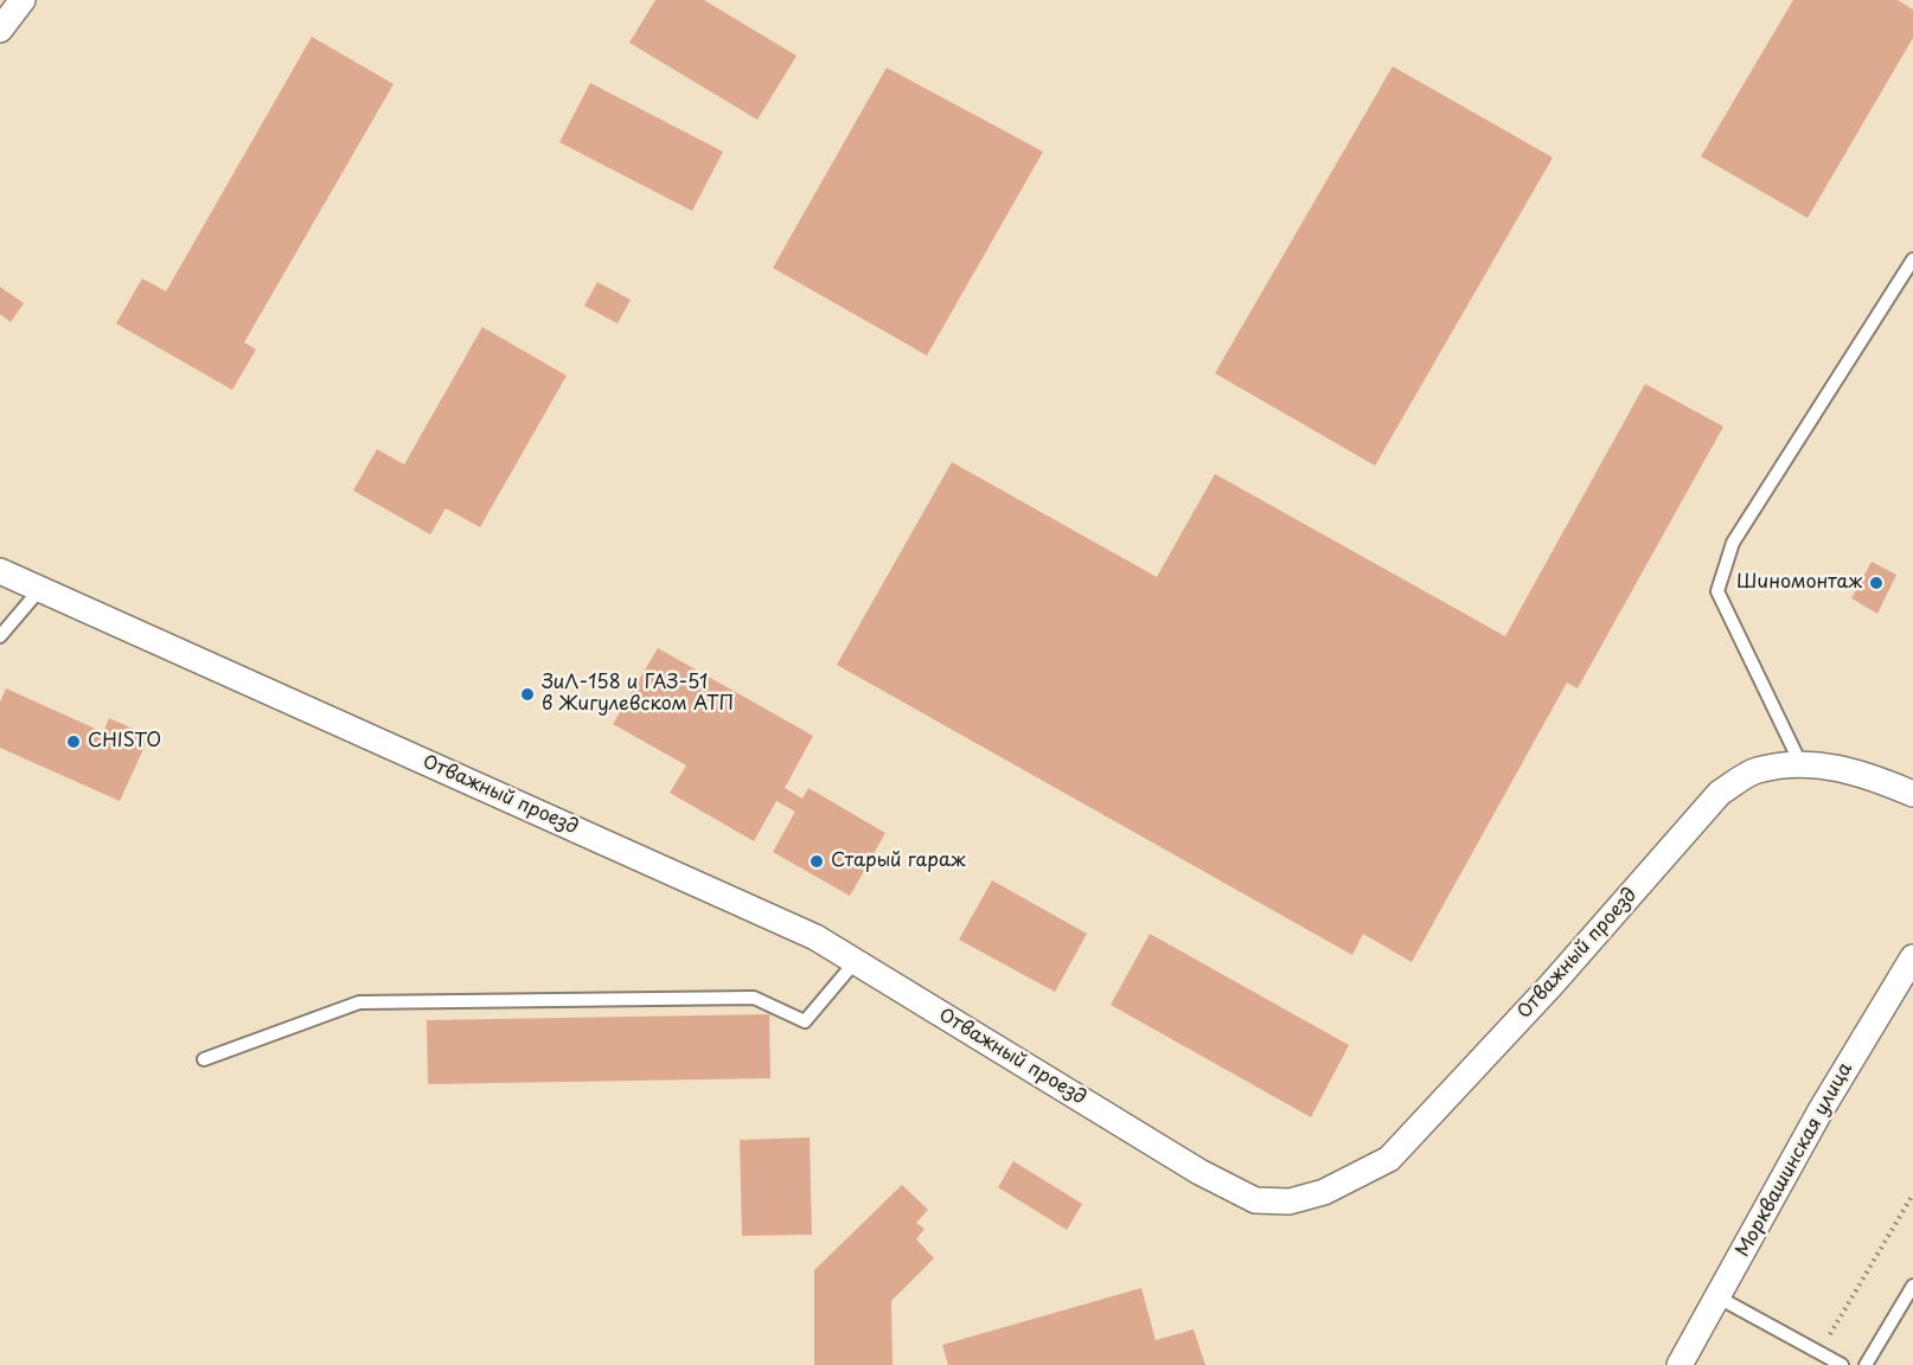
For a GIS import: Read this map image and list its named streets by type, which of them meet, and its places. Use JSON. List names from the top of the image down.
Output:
{
  "streets": {
    "street": ["Отважный проезд", "Морквашинская улица"]
  },
  "places": [
    "Шиномонтаж",
    "ЗиЛ-158 и ГАЗ-51 в Жигулевском АТП",
    "CHISTO",
    "Старый гараж"
  ]
}
